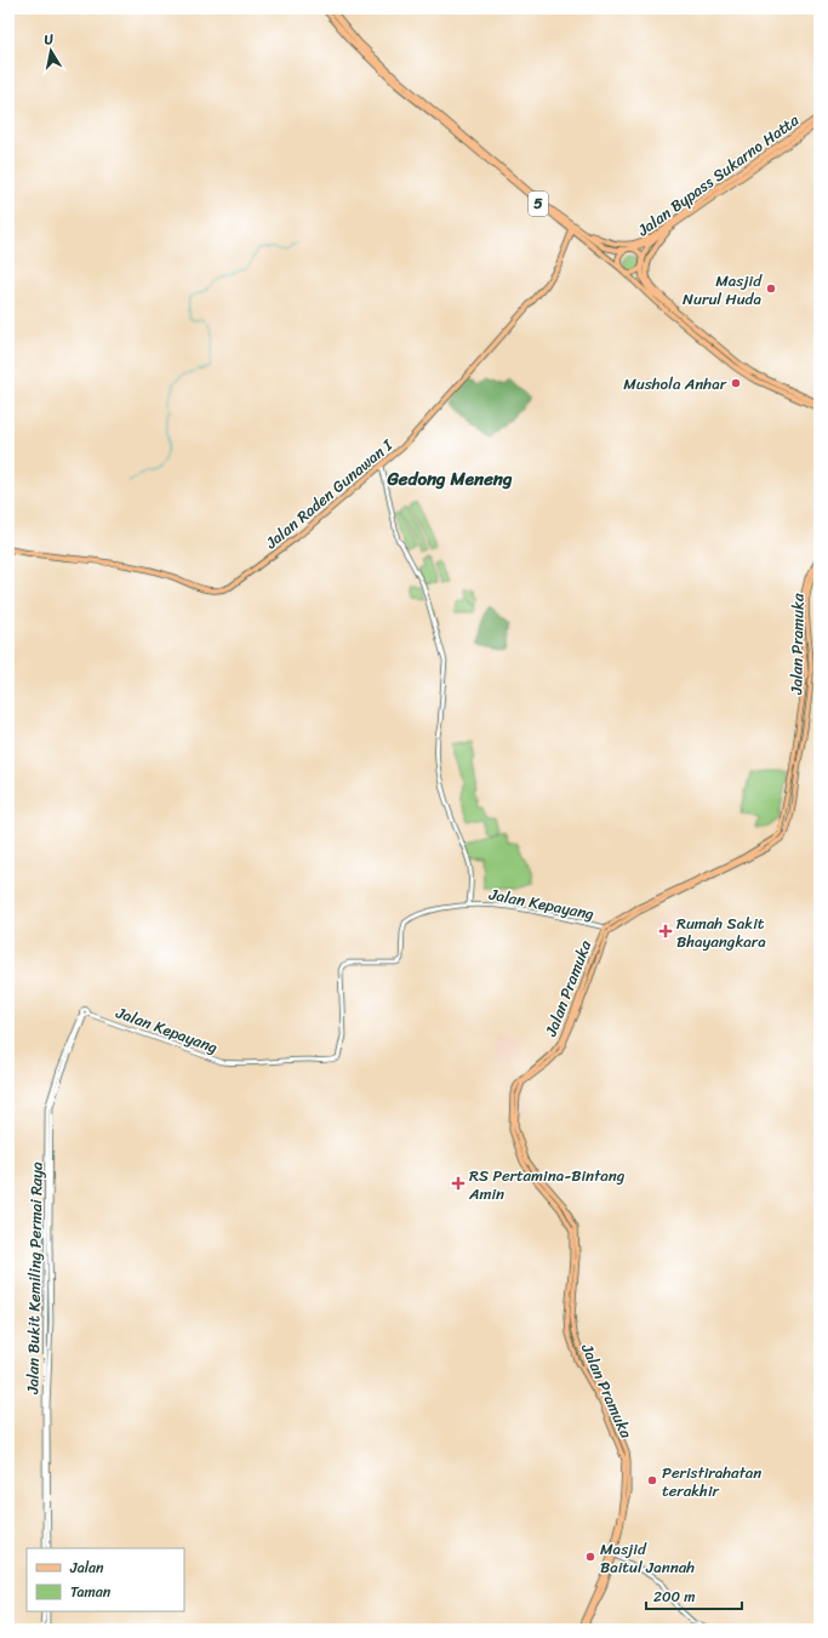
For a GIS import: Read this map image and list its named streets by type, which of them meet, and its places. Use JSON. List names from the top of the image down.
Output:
{
  "streets": {
    "highway": ["Jalan Bypass Sukarno Hatta", "5", "Jalan Raden Gunawan I"],
    "main road": ["Jalan Pramuka"],
    "street": ["Jalan Kepayang", "Jalan Bukit Kemiling Permai Raya"]
  },
  "crossings": [
    ["Jalan Bypass Sukarno Hatta", "5"],
    ["5", "Jalan Raden Gunawan I"],
    ["Jalan Pramuka", "Jalan Kepayang"],
    ["Jalan Kepayang", "Jalan Bukit Kemiling Permai Raya"]
  ],
  "districts": ["Gedong Meneng"],
  "places": {
    "other": [
      "Masjid Nurul Huda",
      "Mushola Anhar",
      "Peristirahatan terakhir",
      "Masjid Baitul Jannah"
    ],
    "health": ["Rumah Sakit Bhayangkara", "RS Pertamina-Bintang Amin"]
  },
  "legend": ["Jalan", "Taman"],
  "scale_bar": "200 m",
  "north": "top"
}
